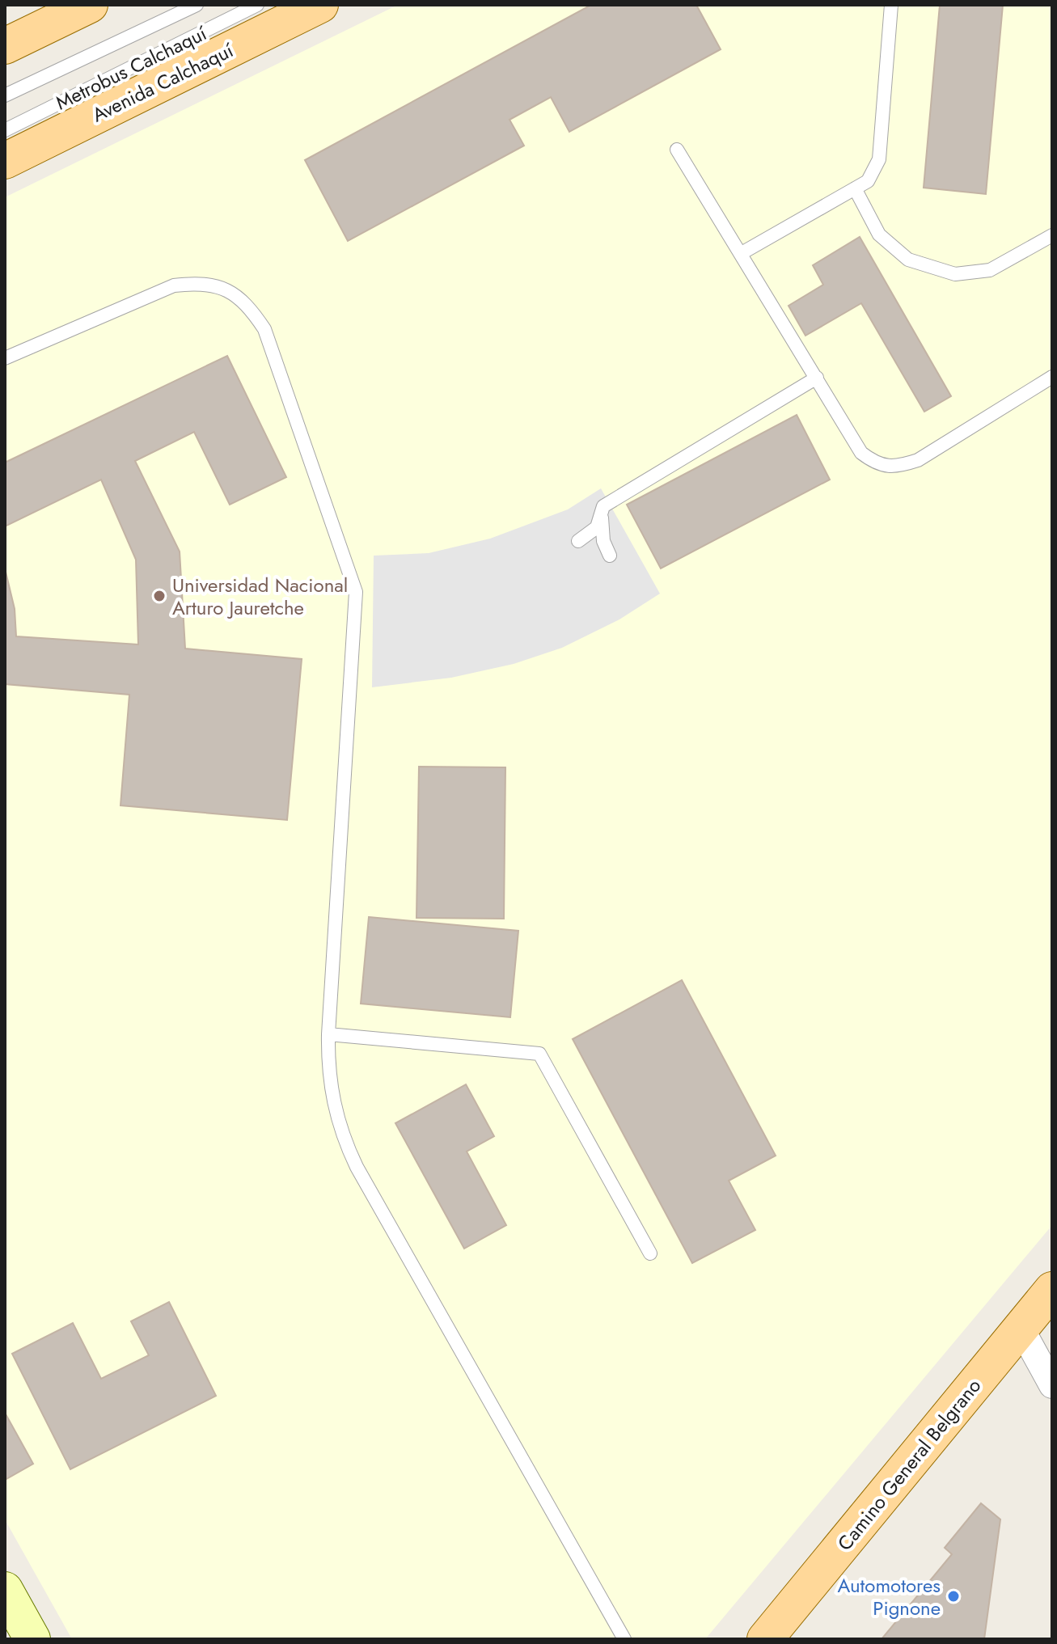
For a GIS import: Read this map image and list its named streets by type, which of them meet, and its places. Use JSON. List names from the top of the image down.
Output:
{
  "streets": {
    "main road": ["Avenida Calchaquí", "Camino General Belgrano"],
    "lane": ["Metrobus Calchaquí"]
  },
  "places": ["Universidad Nacional Arturo Jauretche", "Automotores Pignone"]
}
